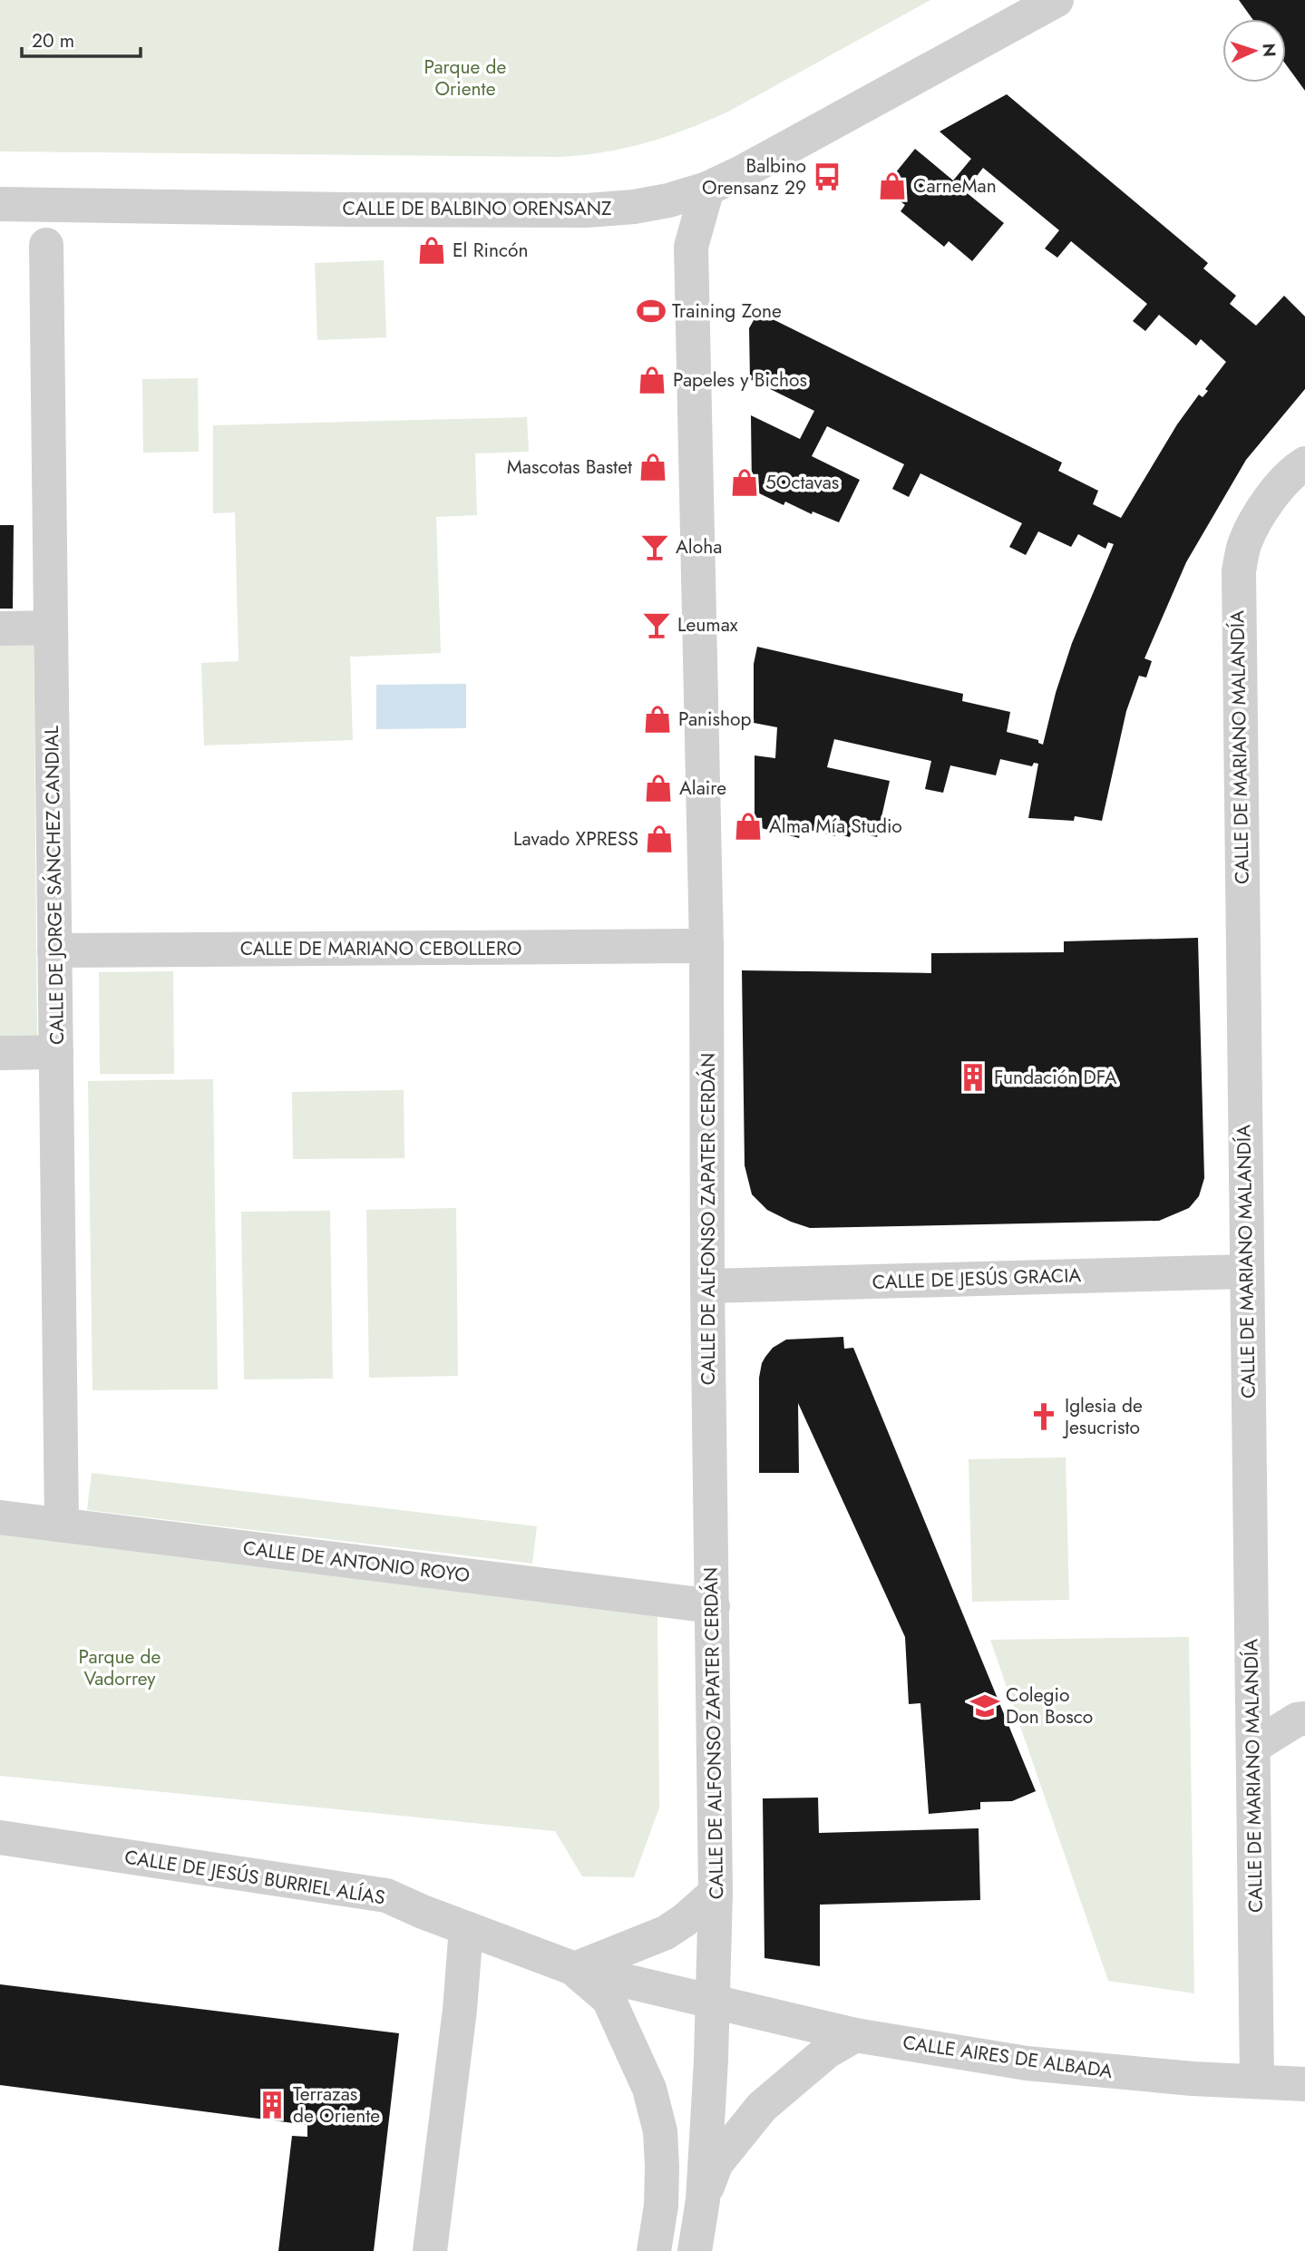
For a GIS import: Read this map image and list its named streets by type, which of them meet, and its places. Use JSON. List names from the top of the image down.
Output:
{
  "streets": {
    "street": [
      "CALLE DE BALBINO ORENSANZ",
      "CALLE DE MARIANO MALANDÍA",
      "CALLE DE JORGE SÁNCHEZ CANDIAL",
      "CALLE DE MARIANO CEBOLLERO",
      "CALLE DE ALFONSO ZAPATER CERDÁN",
      "CALLE DE JESÚS GRACIA",
      "CALLE DE ANTONIO ROYO",
      "CALLE DE JESÚS BURRIEL ALÍAS",
      "CALLE AIRES DE ALBADA"
    ]
  },
  "crossings": [
    ["CALLE DE BALBINO ORENSANZ", "CALLE DE ALFONSO ZAPATER CERDÁN"],
    ["CALLE DE MARIANO MALANDÍA", "CALLE DE JESÚS GRACIA"],
    ["CALLE DE MARIANO MALANDÍA", "CALLE AIRES DE ALBADA"],
    ["CALLE DE JORGE SÁNCHEZ CANDIAL", "CALLE DE MARIANO CEBOLLERO"],
    ["CALLE DE JORGE SÁNCHEZ CANDIAL", "CALLE DE ANTONIO ROYO"],
    ["CALLE DE MARIANO CEBOLLERO", "CALLE DE ALFONSO ZAPATER CERDÁN"],
    ["CALLE DE ALFONSO ZAPATER CERDÁN", "CALLE DE JESÚS GRACIA"],
    ["CALLE DE ALFONSO ZAPATER CERDÁN", "CALLE DE ANTONIO ROYO"],
    ["CALLE DE ALFONSO ZAPATER CERDÁN", "CALLE AIRES DE ALBADA"],
    ["CALLE DE JESÚS BURRIEL ALÍAS", "CALLE AIRES DE ALBADA"]
  ],
  "parks": ["Parque de Oriente", "Parque de Vadorrey"],
  "places": {
    "bus stop": ["Balbino Orensanz 29"],
    "shop": [
      "CarneMan",
      "El Rincón",
      "Papeles y Bichos",
      "Mascotas Bastet",
      "5Octavas",
      "Panishop",
      "Alaire",
      "Alma Mía Studio",
      "Lavado XPRESS"
    ],
    "sports": ["Training Zone"],
    "bar": ["Aloha", "Leumax"],
    "building": ["Fundación DFA", "Terrazas de Oriente"],
    "church": ["Iglesia de Jesucristo"],
    "school or university": ["Colegio Don Bosco"]
  },
  "scale_bar": "20 m",
  "north": "right"
}
